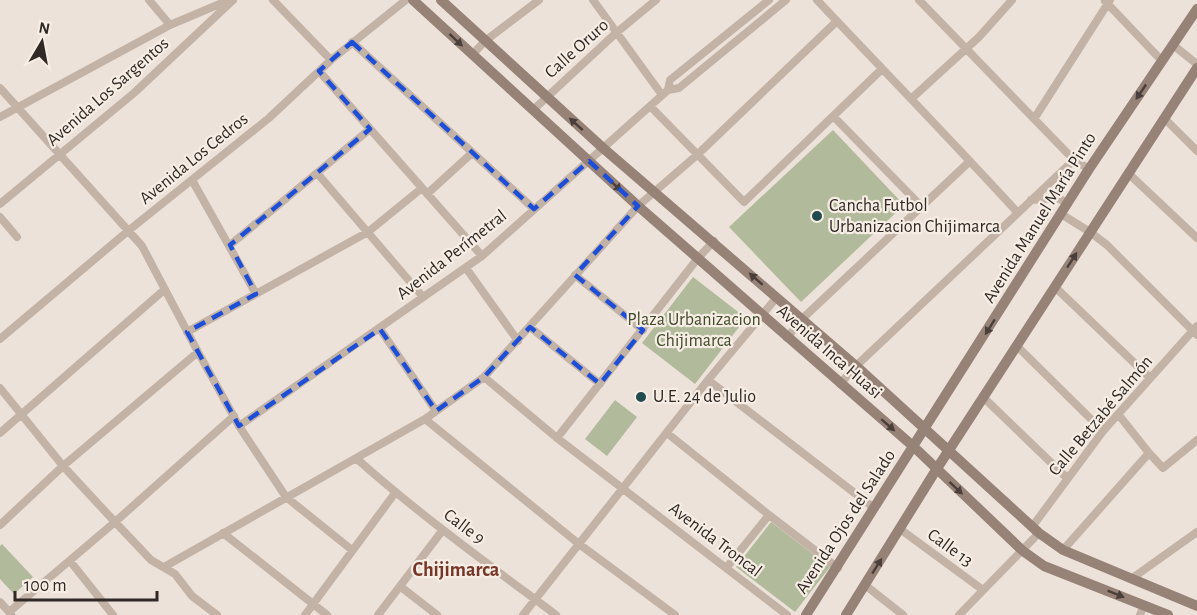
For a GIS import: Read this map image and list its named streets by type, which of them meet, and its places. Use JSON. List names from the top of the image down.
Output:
{
  "streets": {
    "street": [
      "Calle Oruro",
      "Avenida Los Sargentos",
      "Avenida Los Cedros",
      "Avenida Manuel María Pinto",
      "Avenida Perímetral",
      "Avenida Inca Huasi",
      "Calle Betzabé Salmón",
      "Avenida Ojos del Salado",
      "Calle 9",
      "Avenida Troncal",
      "Calle 13"
    ]
  },
  "crossings": [
    ["Calle Oruro", "Avenida Inca Huasi"],
    ["Avenida Manuel María Pinto", "Avenida Inca Huasi"],
    ["Avenida Manuel María Pinto", "Avenida Ojos del Salado"],
    ["Avenida Perímetral", "Avenida Inca Huasi"],
    ["Avenida Inca Huasi", "Calle Betzabé Salmón"],
    ["Avenida Inca Huasi", "Avenida Ojos del Salado"],
    ["Calle Betzabé Salmón", "Calle 13"]
  ],
  "districts": ["Chijimarca"],
  "parks": ["Plaza Urbanizacion Chijimarca"],
  "places": ["Cancha Futbol Urbanizacion Chijimarca", "U.E. 24 de Julio"],
  "scale_bar": "100 m",
  "north": "top"
}
